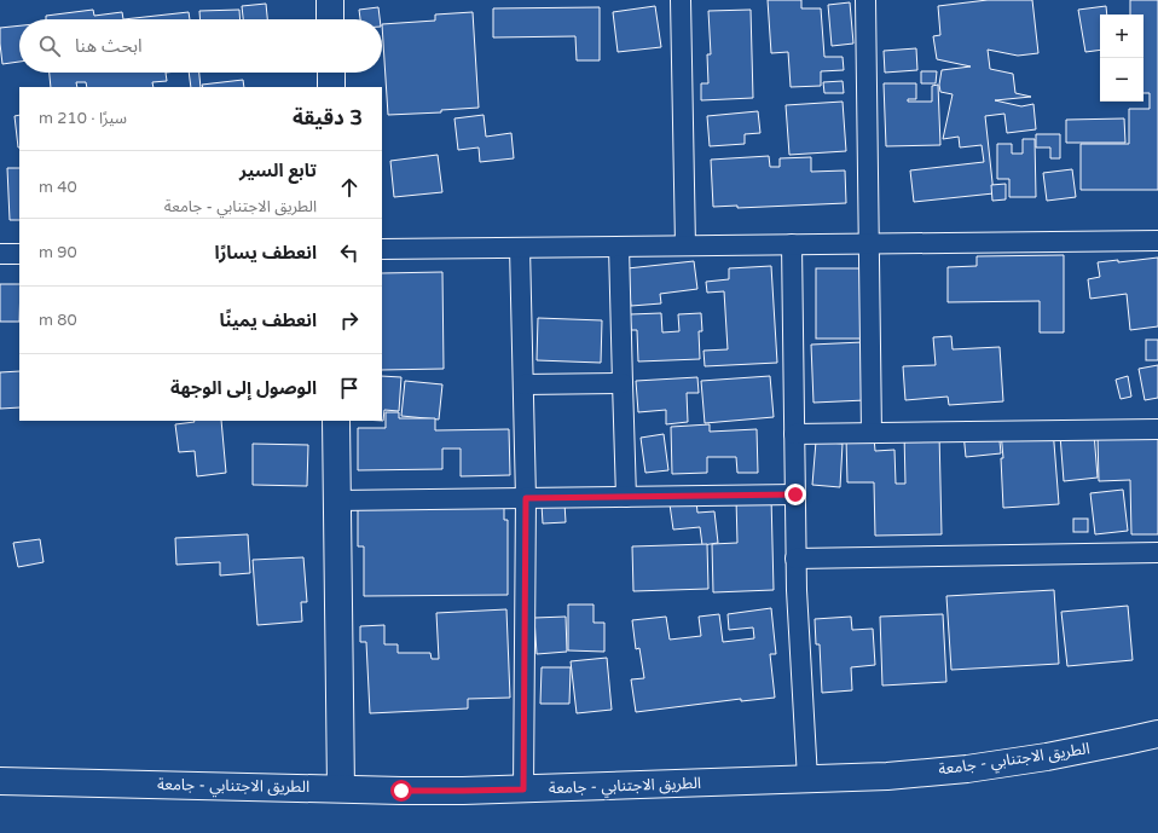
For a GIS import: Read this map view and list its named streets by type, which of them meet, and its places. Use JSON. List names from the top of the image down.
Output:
{
  "streets": {
    "main road": ["الطريق الاجتنابي - جامعة"]
  },
  "page": {
    "map_buttons": ["+", "−"],
    "search": "ابحث هنا",
    "heading": ["3 دقيقة", "سيرًا · 210 m"],
    "list": [
      ["تابع السير", "الطريق الاجتنابي - جامعة", "40 m"],
      ["انعطف يسارًا", "90 m"],
      ["انعطف يمينًا", "80 m"],
      "الوصول إلى الوجهة"
    ]
  }
}
